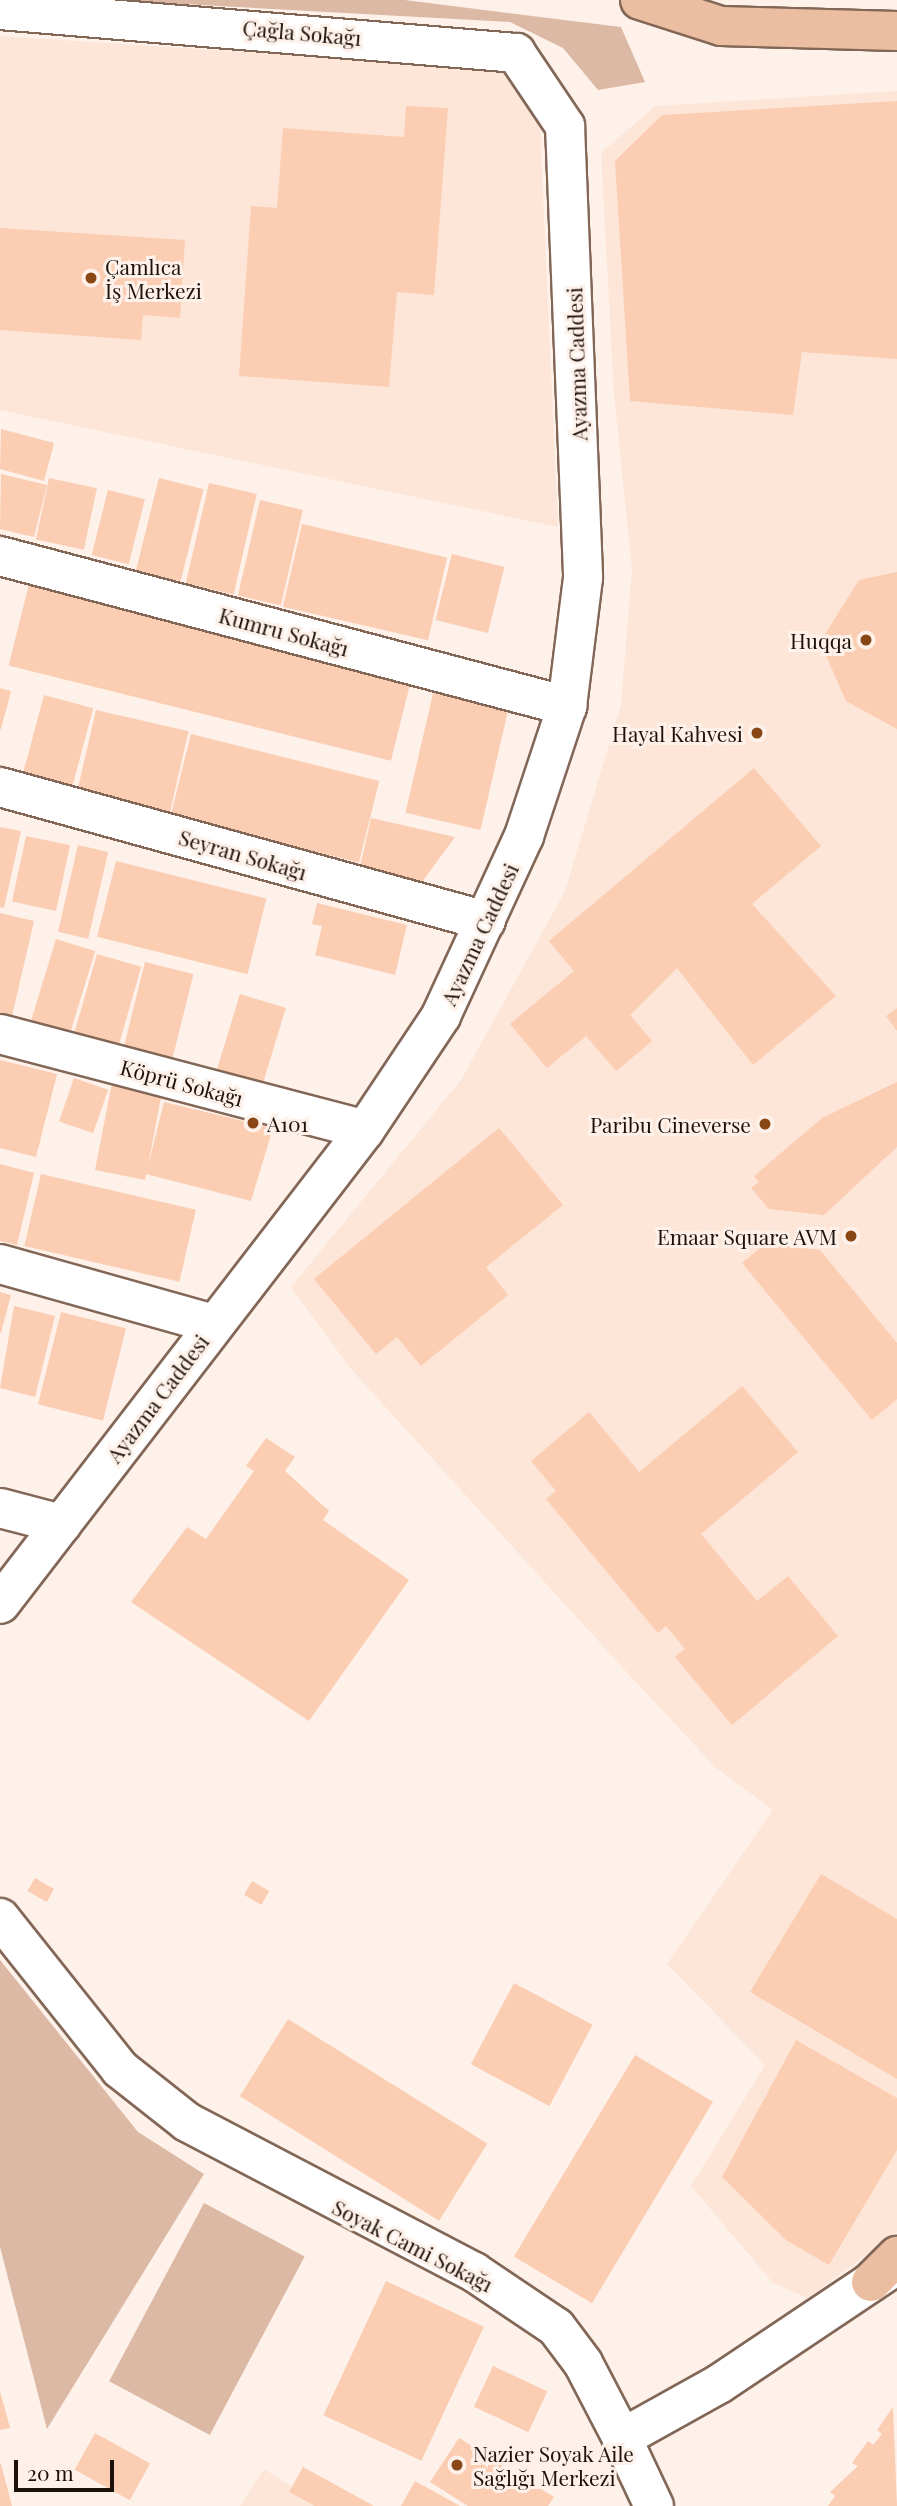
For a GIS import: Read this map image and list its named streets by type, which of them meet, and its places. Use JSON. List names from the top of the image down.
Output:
{
  "streets": {
    "street": [
      "Çağla Sokağı",
      "Ayazma Caddesi",
      "Kumru Sokağı",
      "Seyran Sokağı",
      "Köprü Sokağı",
      "Soyak Cami Sokağı"
    ]
  },
  "crossings": [
    ["Çağla Sokağı", "Ayazma Caddesi"],
    ["Ayazma Caddesi", "Kumru Sokağı"],
    ["Ayazma Caddesi", "Seyran Sokağı"],
    ["Ayazma Caddesi", "Köprü Sokağı"]
  ],
  "places": [
    "Çamlıca İş Merkezi",
    "Huqqa",
    "Hayal Kahvesi",
    "A101",
    "Paribu Cineverse",
    "Emaar Square AVM",
    "Nazier Soyak Aile Sağlığı Merkezi"
  ],
  "scale_bar": "20 m"
}
